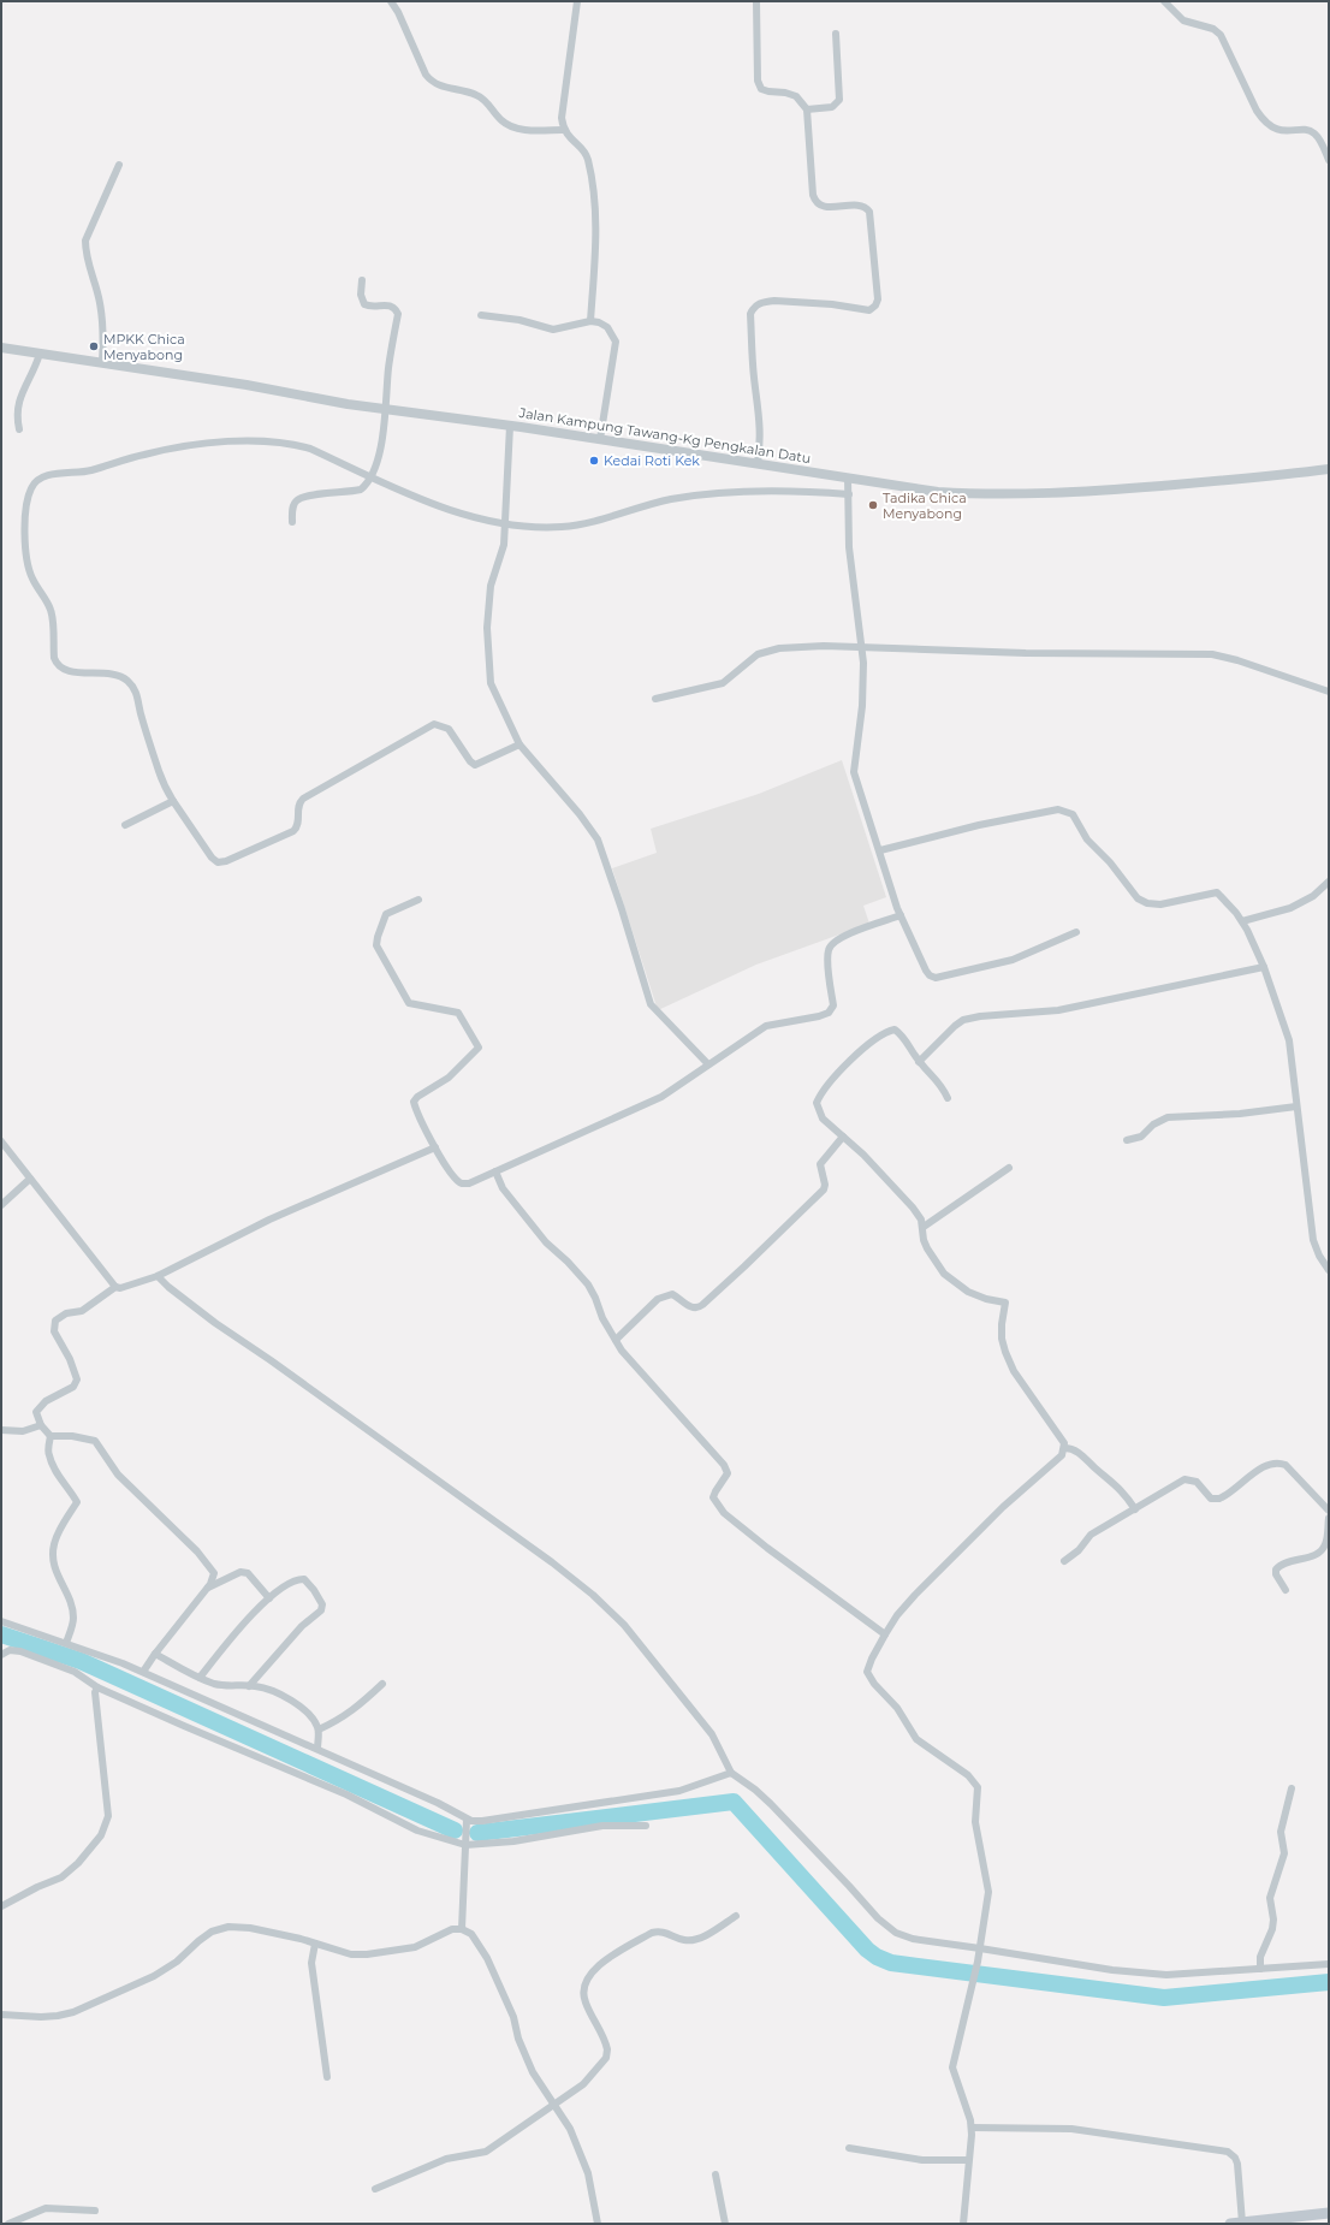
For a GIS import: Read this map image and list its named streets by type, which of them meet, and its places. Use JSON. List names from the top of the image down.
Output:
{
  "streets": {
    "street": ["Jalan Kampung Tawang-Kg Pengkalan Datu"]
  },
  "places": ["MPKK Chica Menyabong", "Kedai Roti Kek", "Tadika Chica Menyabong"]
}
